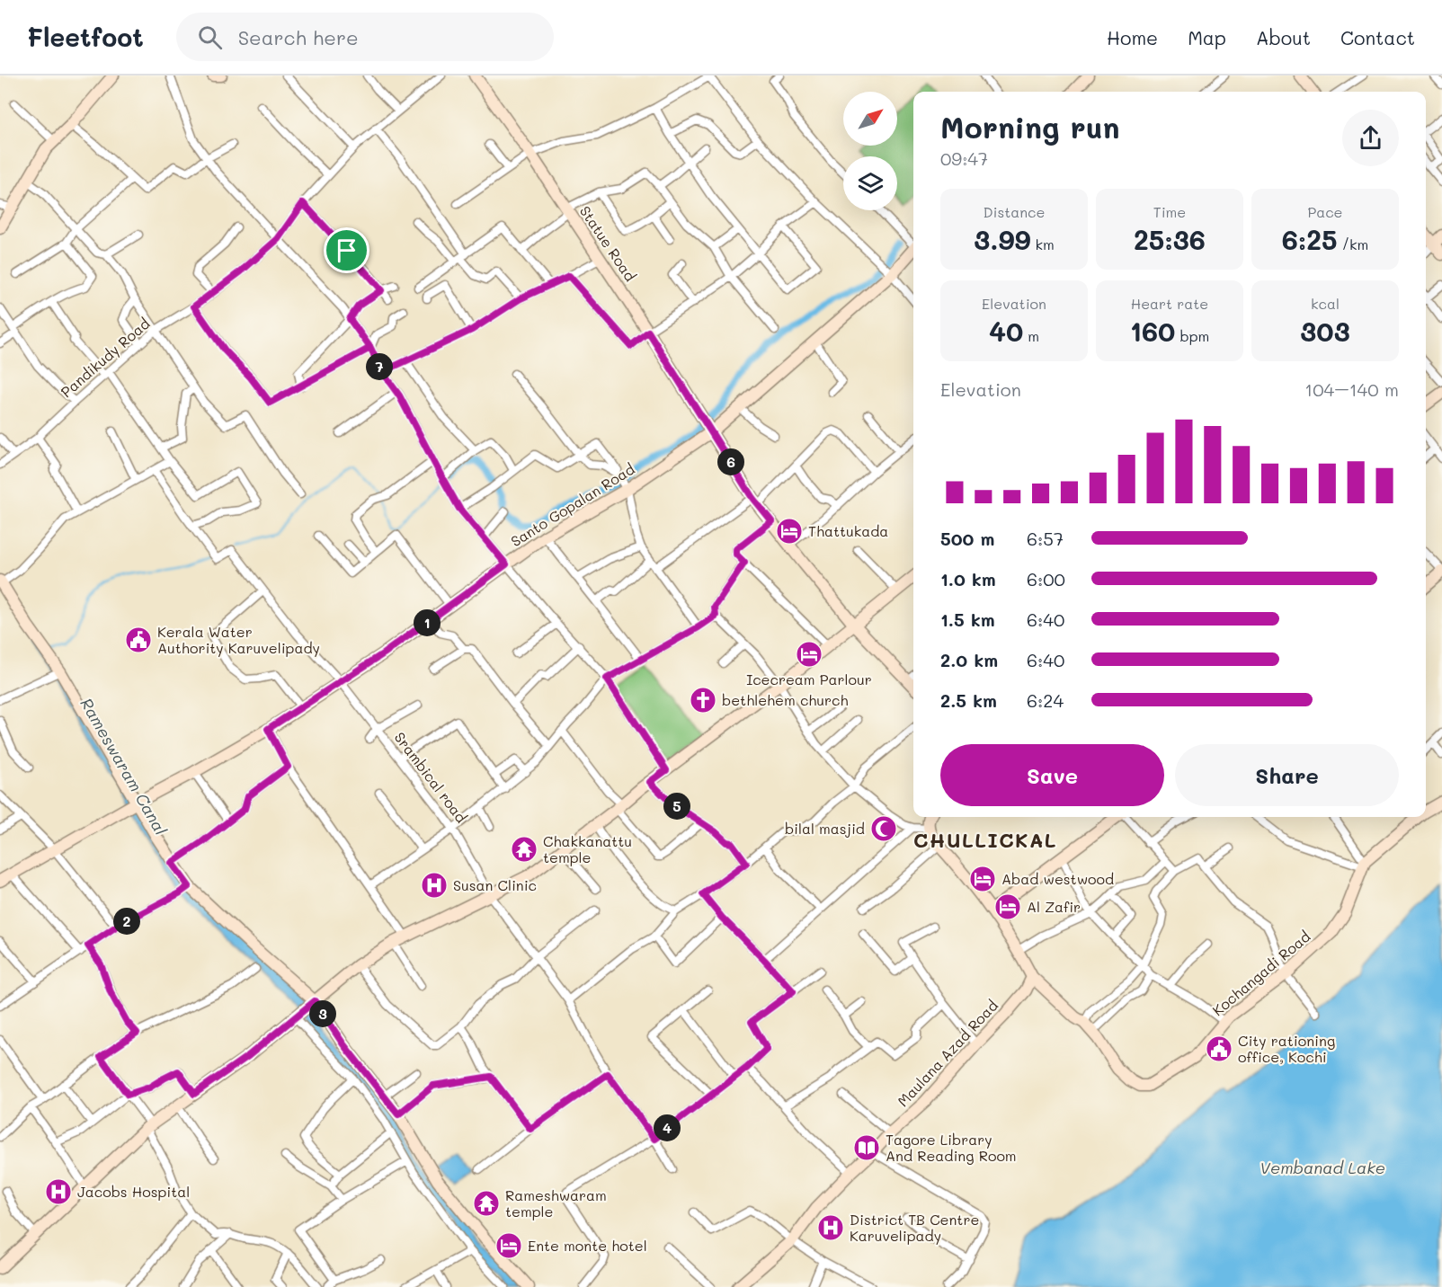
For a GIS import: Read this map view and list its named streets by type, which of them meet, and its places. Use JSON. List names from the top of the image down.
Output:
{
  "streets": {
    "street": [
      "Statue Road",
      "Pandikudy Road",
      "Santo Gopalan Road",
      "Srambical road",
      "Kochangadi Road",
      "Maulana Azad Road"
    ]
  },
  "crossings": [
    ["Statue Road", "Santo Gopalan Road"],
    ["Santo Gopalan Road", "Srambical road"],
    ["Kochangadi Road", "Maulana Azad Road"]
  ],
  "districts": ["CHULLICKAL"],
  "water": ["Rameswaram Canal", "Vembanad Lake"],
  "places": {
    "hotel": [
      "Thattukada",
      "Icecream Parlour",
      "Abad westwood",
      "Al Zafir",
      "Ente monte hotel"
    ],
    "public building": ["Kerala Water Authority Karuvelipady", "City rationing office, Kochi"],
    "church": ["bethlehem church"],
    "mosque": ["bilal masjid"],
    "temple": ["Chakkanattu temple", "Rameshwaram temple"],
    "hospital": ["Susan Clinic", "Jacobs Hospital", "District TB Centre Karuvelipady"],
    "library": ["Tagore Library And Reading Room"]
  },
  "north": "top right",
  "page": {
    "header": "Fleetfoot",
    "search": "Search here",
    "nav": [
      "Home",
      "Map",
      "About",
      "Contact"
    ],
    "heading": ["Morning run", "09:47"],
    "stats": [
      ["Distance", "3.99 km"],
      ["Time", "25:36"],
      ["Pace", "6:25 /km"],
      ["Elevation", "40 m"],
      ["Heart rate", "160 bpm"],
      ["kcal", "303"]
    ],
    "pins": [
      "7",
      "6",
      "1",
      "5",
      "2",
      "3",
      "4"
    ],
    "chart": ["Elevation", "104–140 m"],
    "list": [
      {
        "name": "500 m",
        "note": "6:57"
      },
      {
        "name": "1.0 km",
        "note": "6:00"
      },
      {
        "name": "1.5 km",
        "note": "6:40"
      },
      {
        "name": "2.0 km",
        "note": "6:40"
      },
      {
        "name": "2.5 km",
        "note": "6:24"
      }
    ],
    "buttons": ["Save", "Share"]
  }
}
